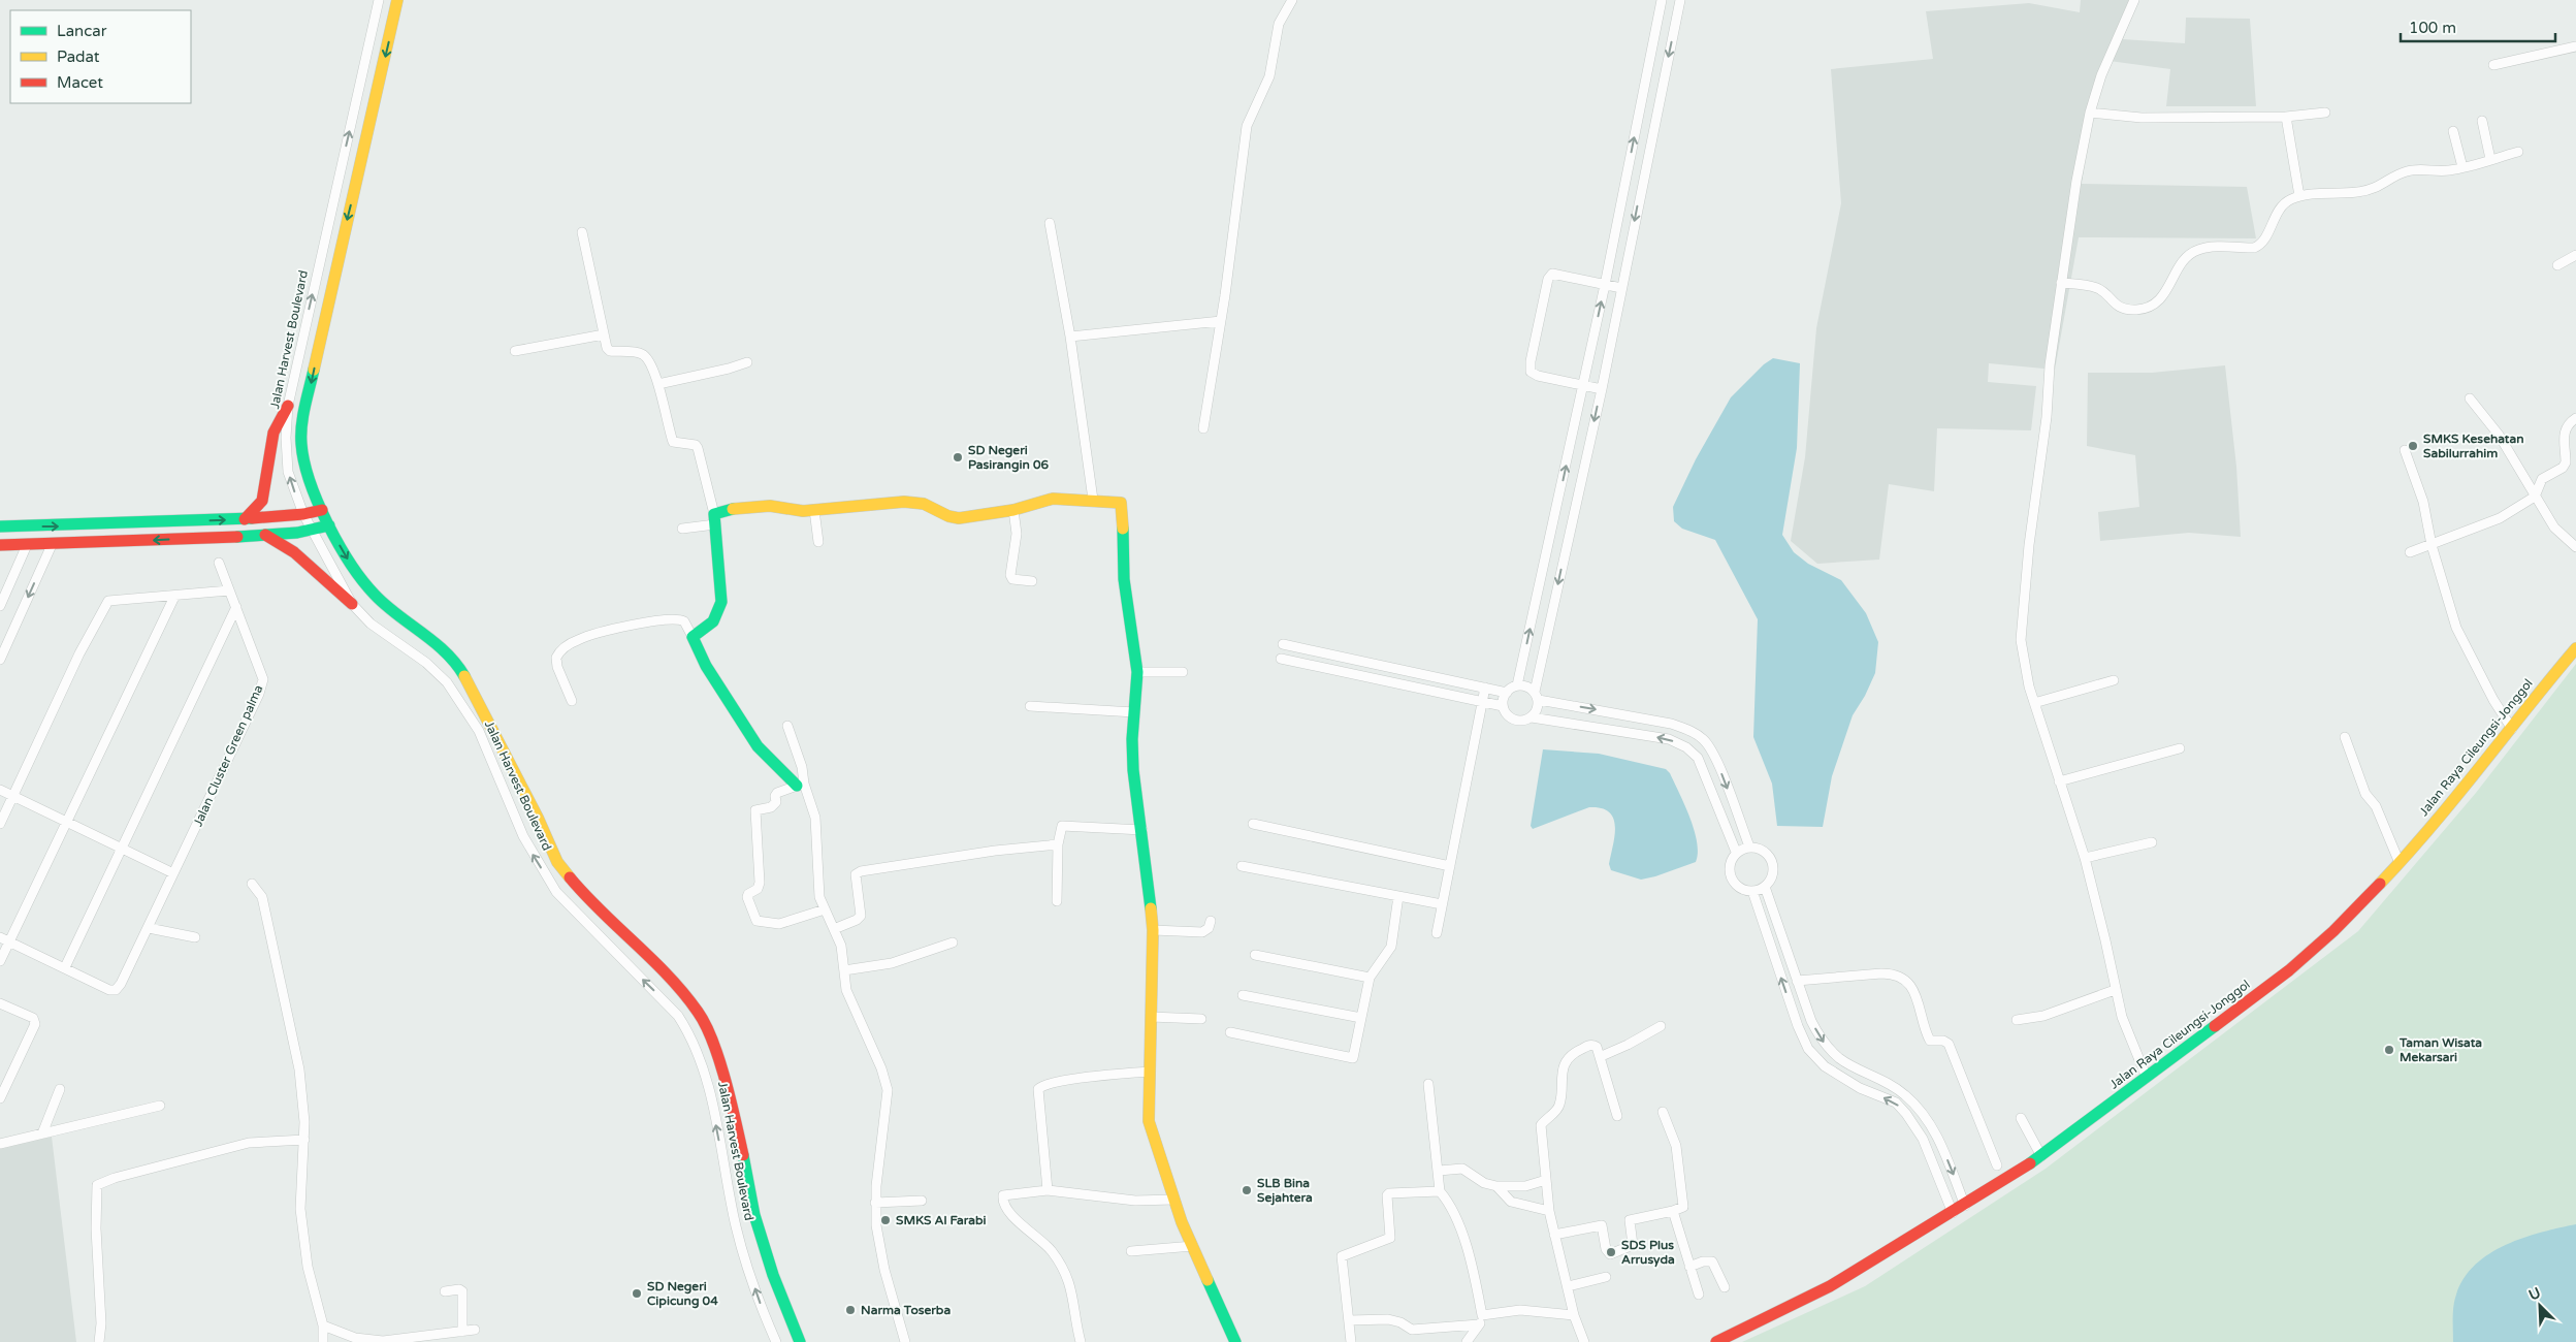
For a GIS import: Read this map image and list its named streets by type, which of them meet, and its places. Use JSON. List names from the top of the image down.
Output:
{
  "streets": {
    "street": ["Jalan Harvest Boulevard", "Jalan Raya Cileungsi-Jonggol", "Jalan Cluster Green palma"]
  },
  "places": [
    "SMKS Kesehatan Sabilurrahim",
    "SD Negeri Pasirangin 06",
    "Taman Wisata Mekarsari",
    "SLB Bina Sejahtera",
    "SMKS Al Farabi",
    "SDS Plus Arrusyda",
    "SD Negeri Cipicung 04",
    "Narma Toserba"
  ],
  "legend": ["Lancar", "Padat", "Macet"],
  "scale_bar": "100 m",
  "north": "top left"
}
